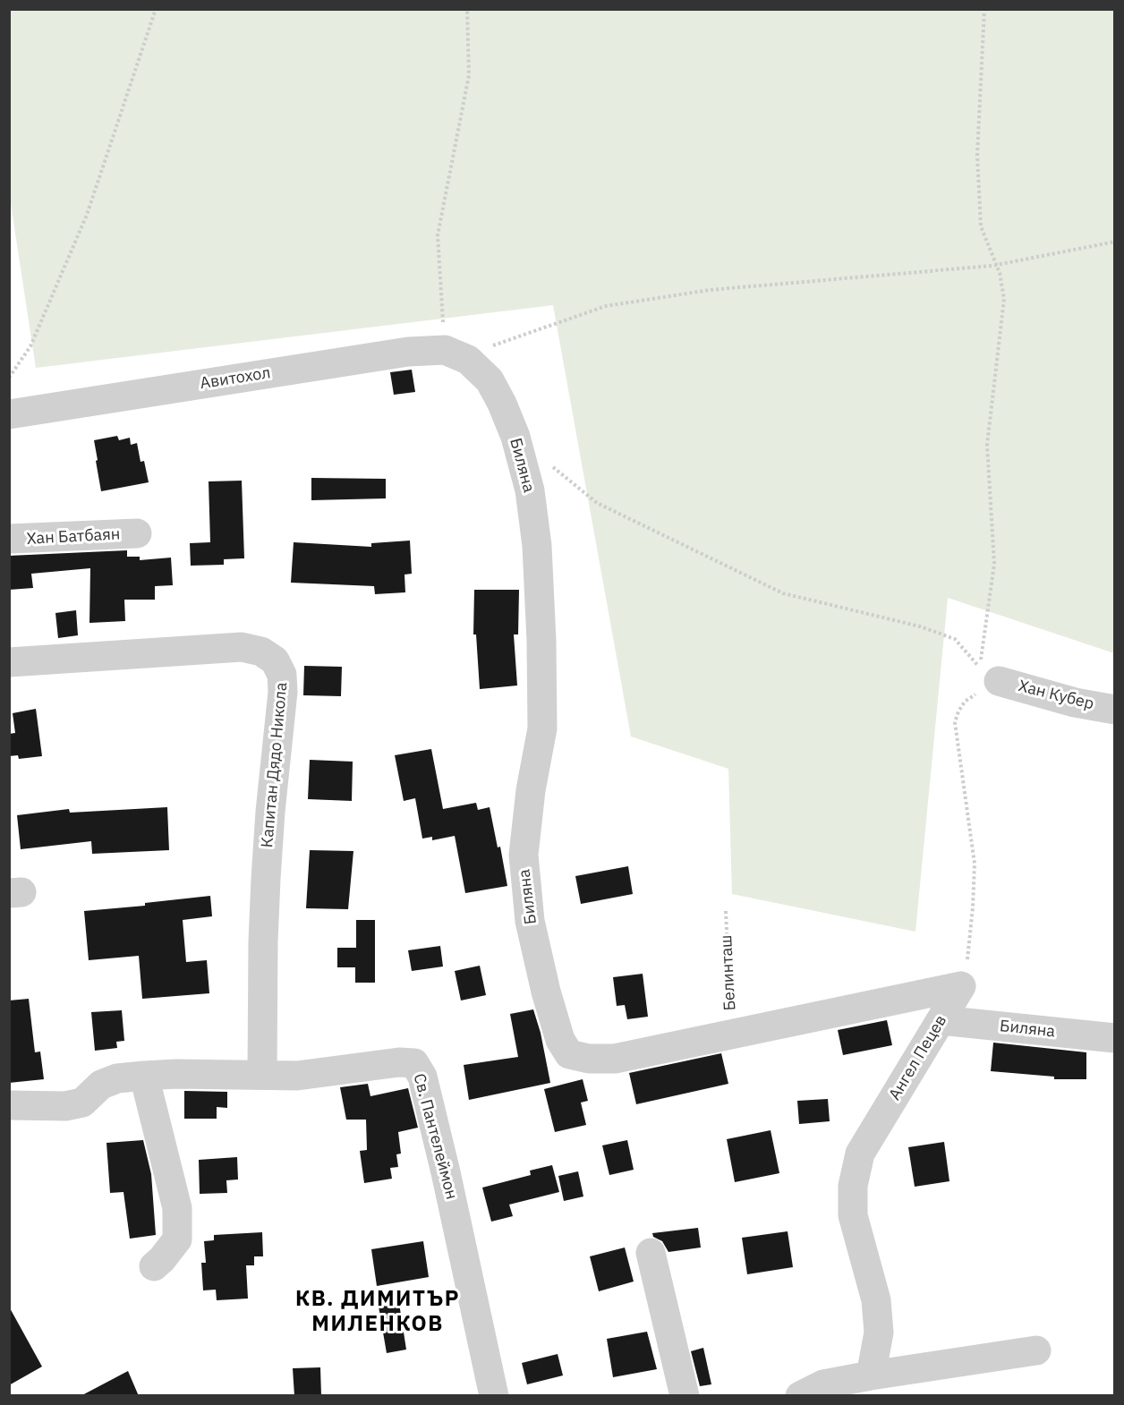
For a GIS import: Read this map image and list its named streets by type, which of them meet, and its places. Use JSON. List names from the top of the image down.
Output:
{
  "streets": {
    "street": [
      "Авитохол",
      "Биляна",
      "Хан Батбаян",
      "Хан Кубер",
      "Капитан Дядо Никола",
      "Ангел Пецев",
      "Св. Пантелеймон"
    ],
    "path": ["Белинташ"]
  },
  "crossings": [
    ["Авитохол", "Биляна"],
    ["Биляна", "Белинташ"],
    ["Биляна", "Ангел Пецев"],
    ["Капитан Дядо Никола", "Св. Пантелеймон"]
  ],
  "districts": ["КВ. ДИМИТЪР МИЛЕНКОВ"]
}
